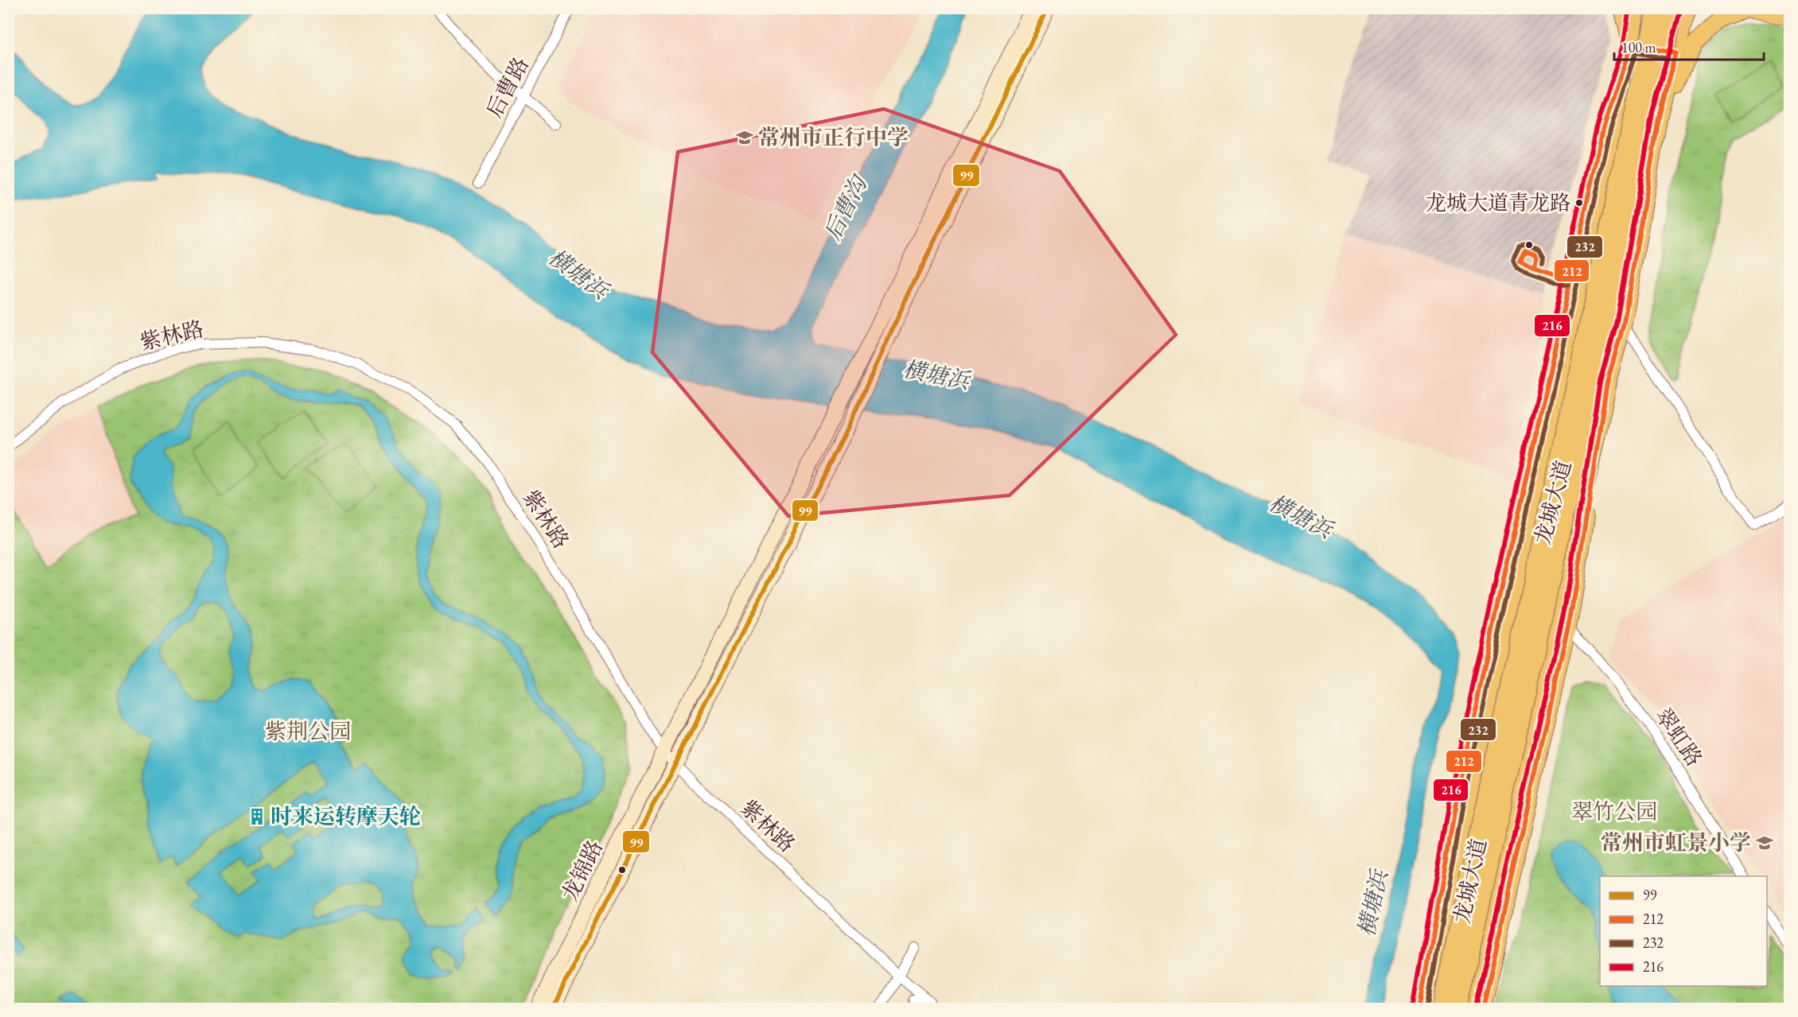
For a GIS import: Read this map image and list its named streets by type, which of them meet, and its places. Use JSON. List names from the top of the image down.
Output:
{
  "streets": {
    "main road": ["龙城大道", "龙锦路"],
    "street": ["后曹路", "紫林路", "翠虹路"]
  },
  "crossings": [
    ["紫林路", "龙锦路"]
  ],
  "water": ["后曹沟", "横塘浜"],
  "parks": ["紫荆公园", "翠竹公园"],
  "places": {
    "school or university": ["常州市正行中学", "常州市虹景小学"],
    "other": ["龙城大道青龙路"],
    "building": ["时来运转摩天轮"]
  },
  "lines": [
    "transit line 99",
    "transit line 216",
    "transit line 212",
    "transit line 232"
  ],
  "legend": [
    "99",
    "212",
    "232",
    "216"
  ],
  "scale_bar": "100 m"
}
